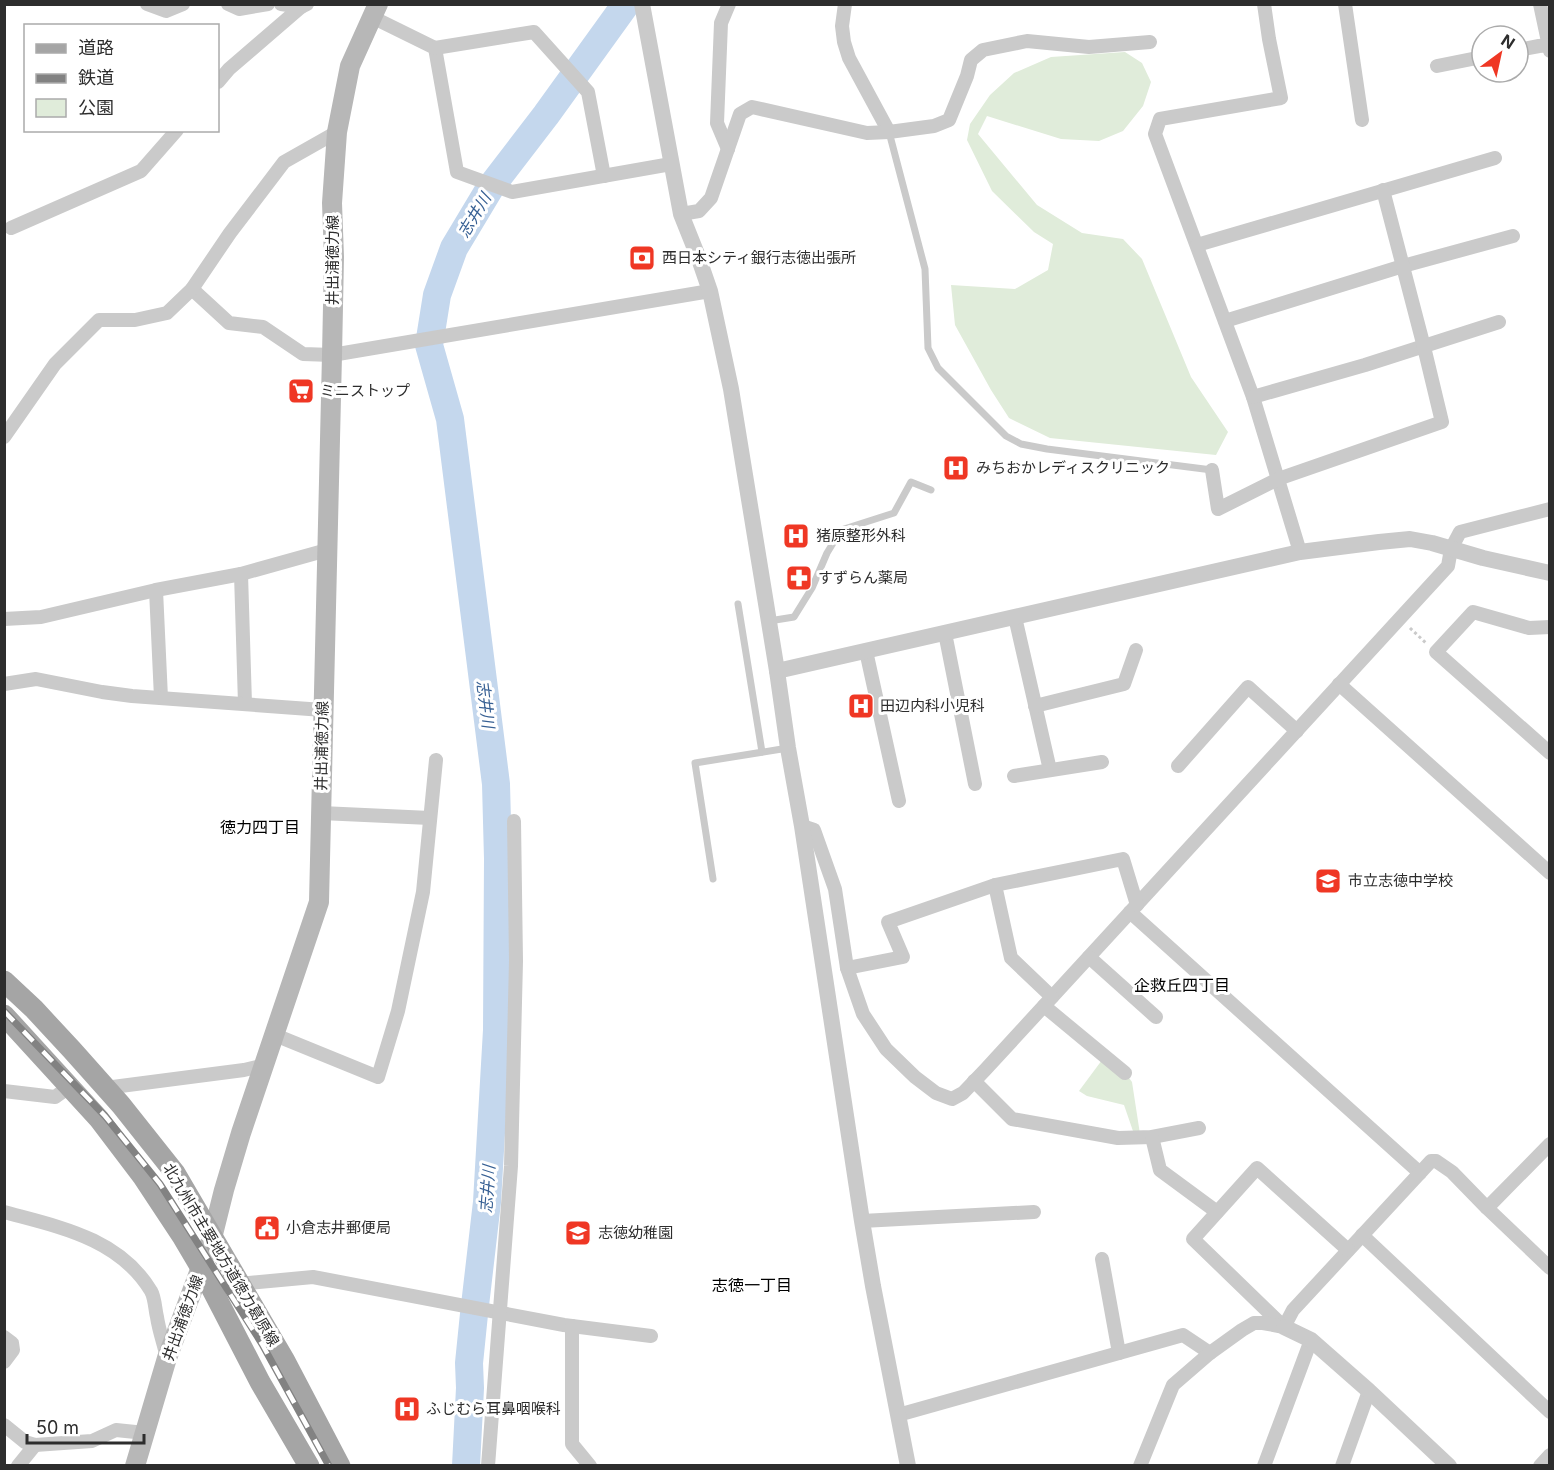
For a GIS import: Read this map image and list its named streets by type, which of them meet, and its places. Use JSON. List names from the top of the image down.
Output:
{
  "streets": {
    "main road": ["井出浦徳力線", "北九州市主要地方道徳力葛原線"]
  },
  "crossings": [
    ["井出浦徳力線", "北九州市主要地方道徳力葛原線"]
  ],
  "districts": ["徳力四丁目", "企救丘四丁目", "志徳一丁目"],
  "water": ["志井川"],
  "places": {
    "bank": ["西日本シティ銀行志徳出張所"],
    "supermarket": ["ミニストップ"],
    "hospital": [
      "みちおかレディスクリニック",
      "猪原整形外科",
      "田辺内科小児科",
      "ふじむら耳鼻咽喉科"
    ],
    "pharmacy": ["すずらん薬局"],
    "school or university": ["市立志徳中学校", "志徳幼稚園"],
    "public building": ["小倉志井郵便局"]
  },
  "legend": ["道路", "鉄道", "公園"],
  "scale_bar": "50 m",
  "north": "top right"
}
